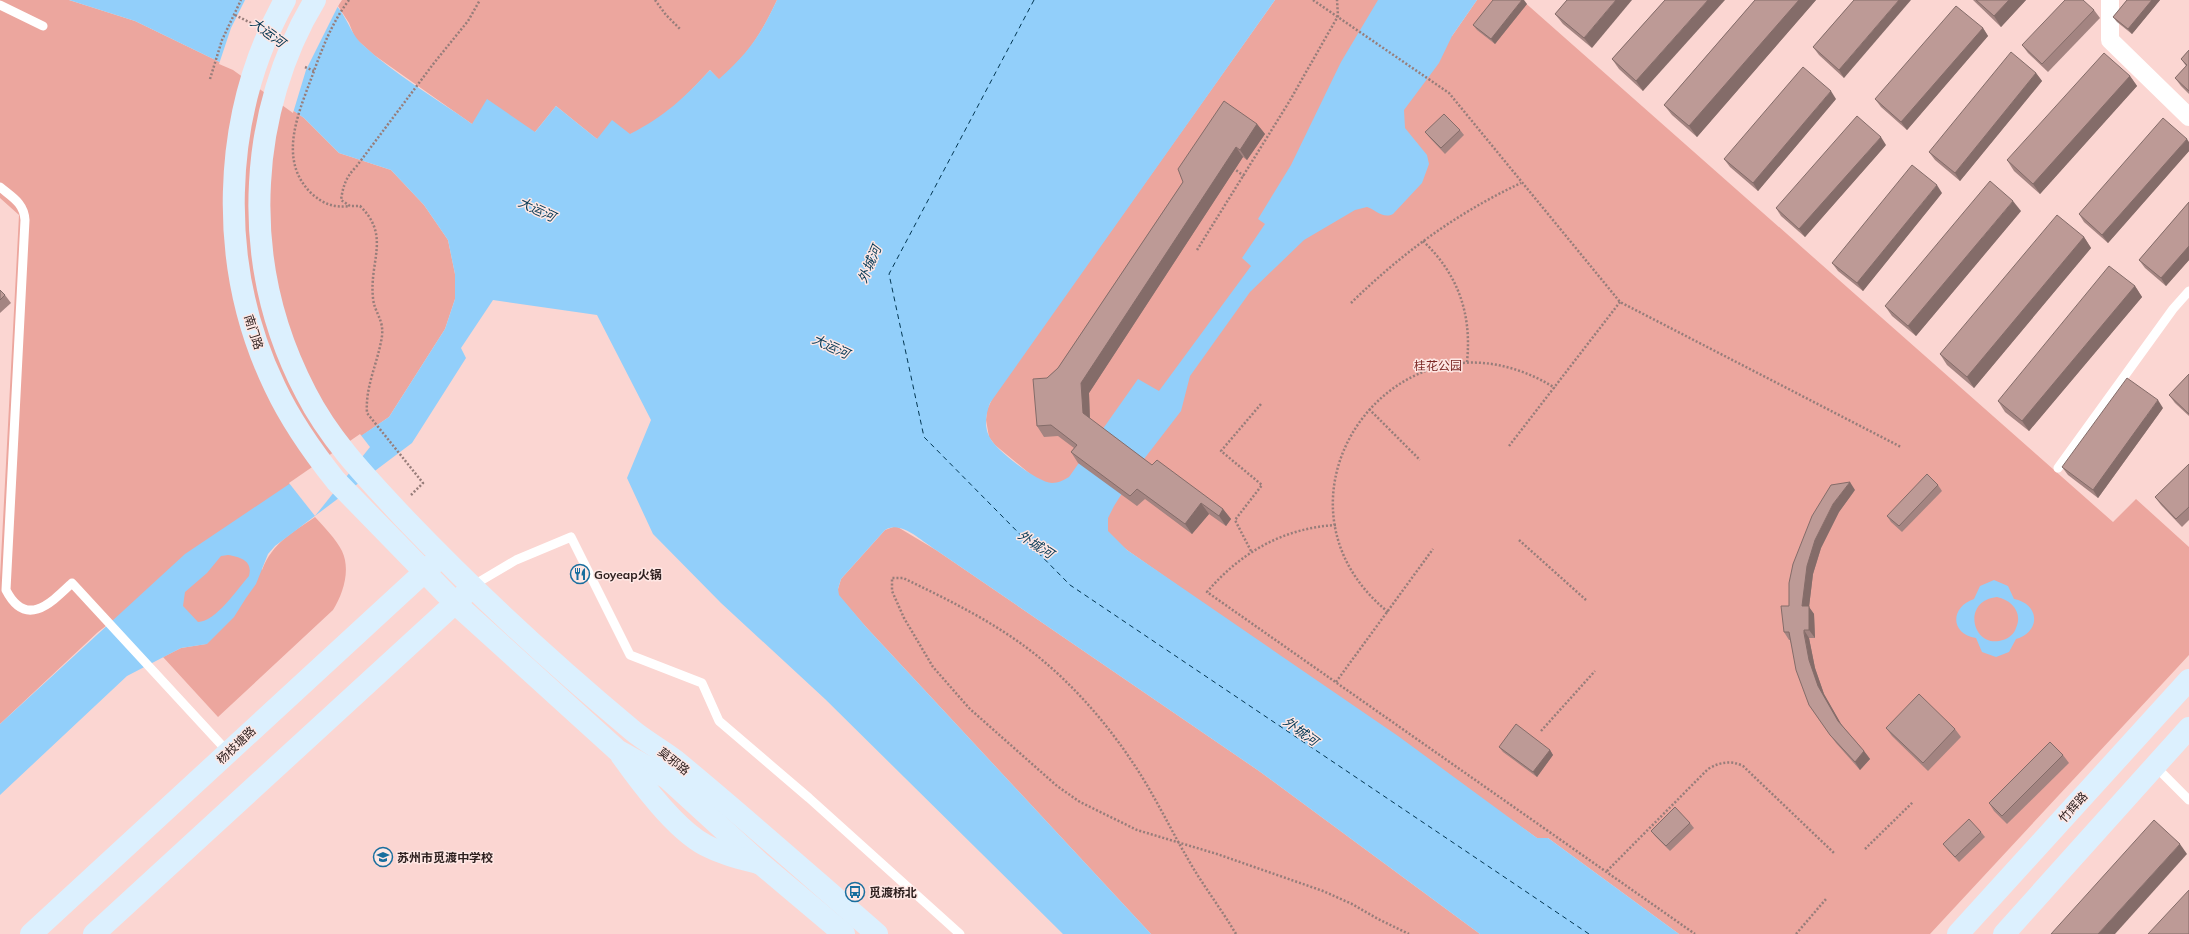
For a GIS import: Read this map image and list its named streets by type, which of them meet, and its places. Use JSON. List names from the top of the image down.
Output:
{
  "streets": {
    "main road": [
      "南门路",
      "杨枝塘路",
      "莫邪路",
      "竹辉路"
    ]
  },
  "crossings": [
    ["南门路", "杨枝塘路"],
    ["南门路", "莫邪路"]
  ],
  "water": ["大运河", "外城河"],
  "parks": ["桂花公园"],
  "places": {
    "restaurant": ["Goyeap火锅"],
    "school or university": ["苏州市觅渡中学校"],
    "bus stop": ["觅渡桥北"]
  }
}
